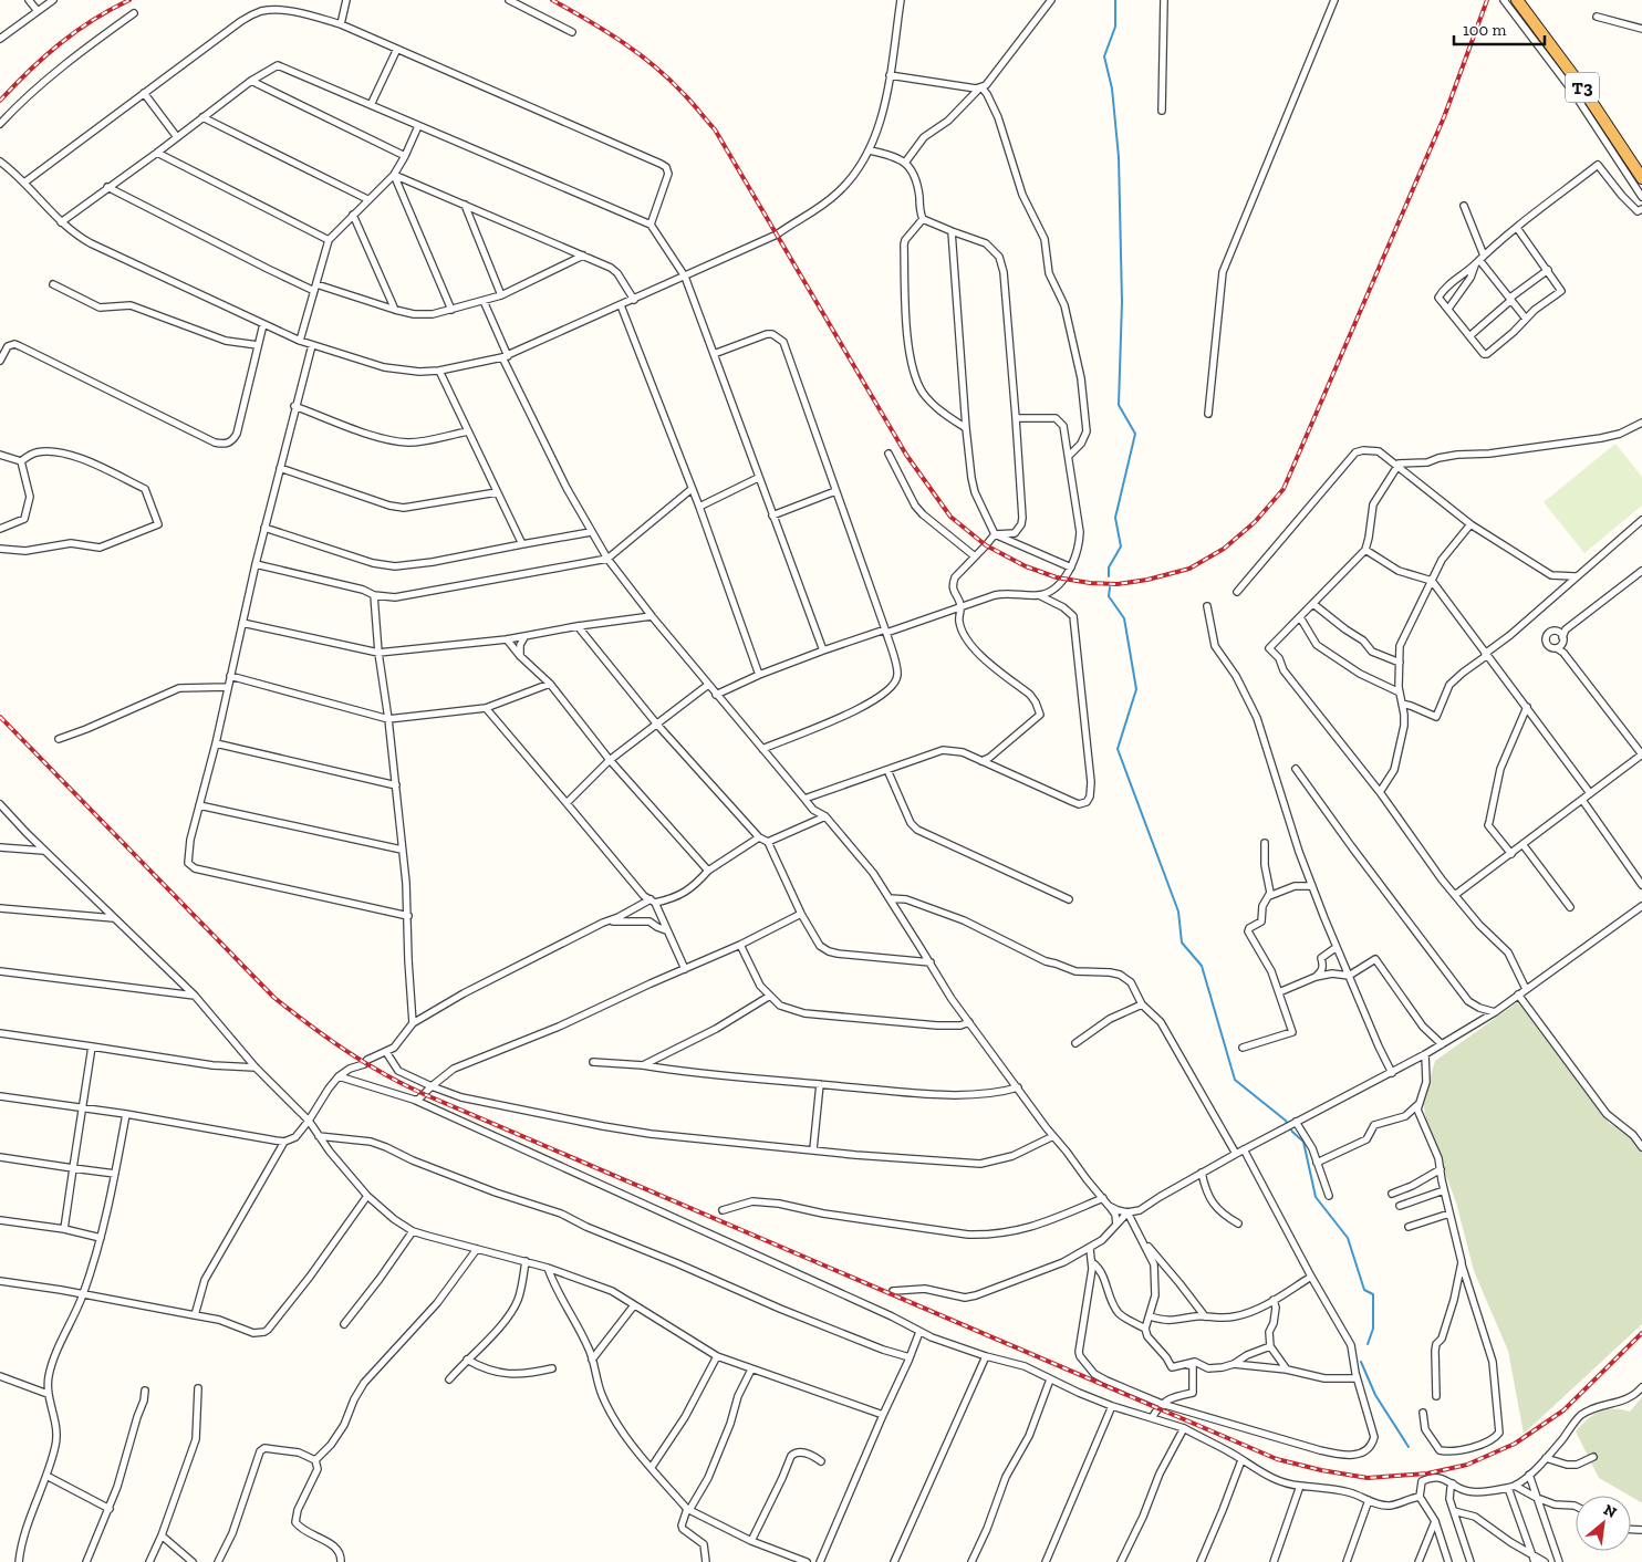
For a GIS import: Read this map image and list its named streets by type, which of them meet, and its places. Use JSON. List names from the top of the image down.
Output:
{
  "streets": {
    "highway": ["T3"]
  },
  "scale_bar": "100 m",
  "north": "top right"
}
